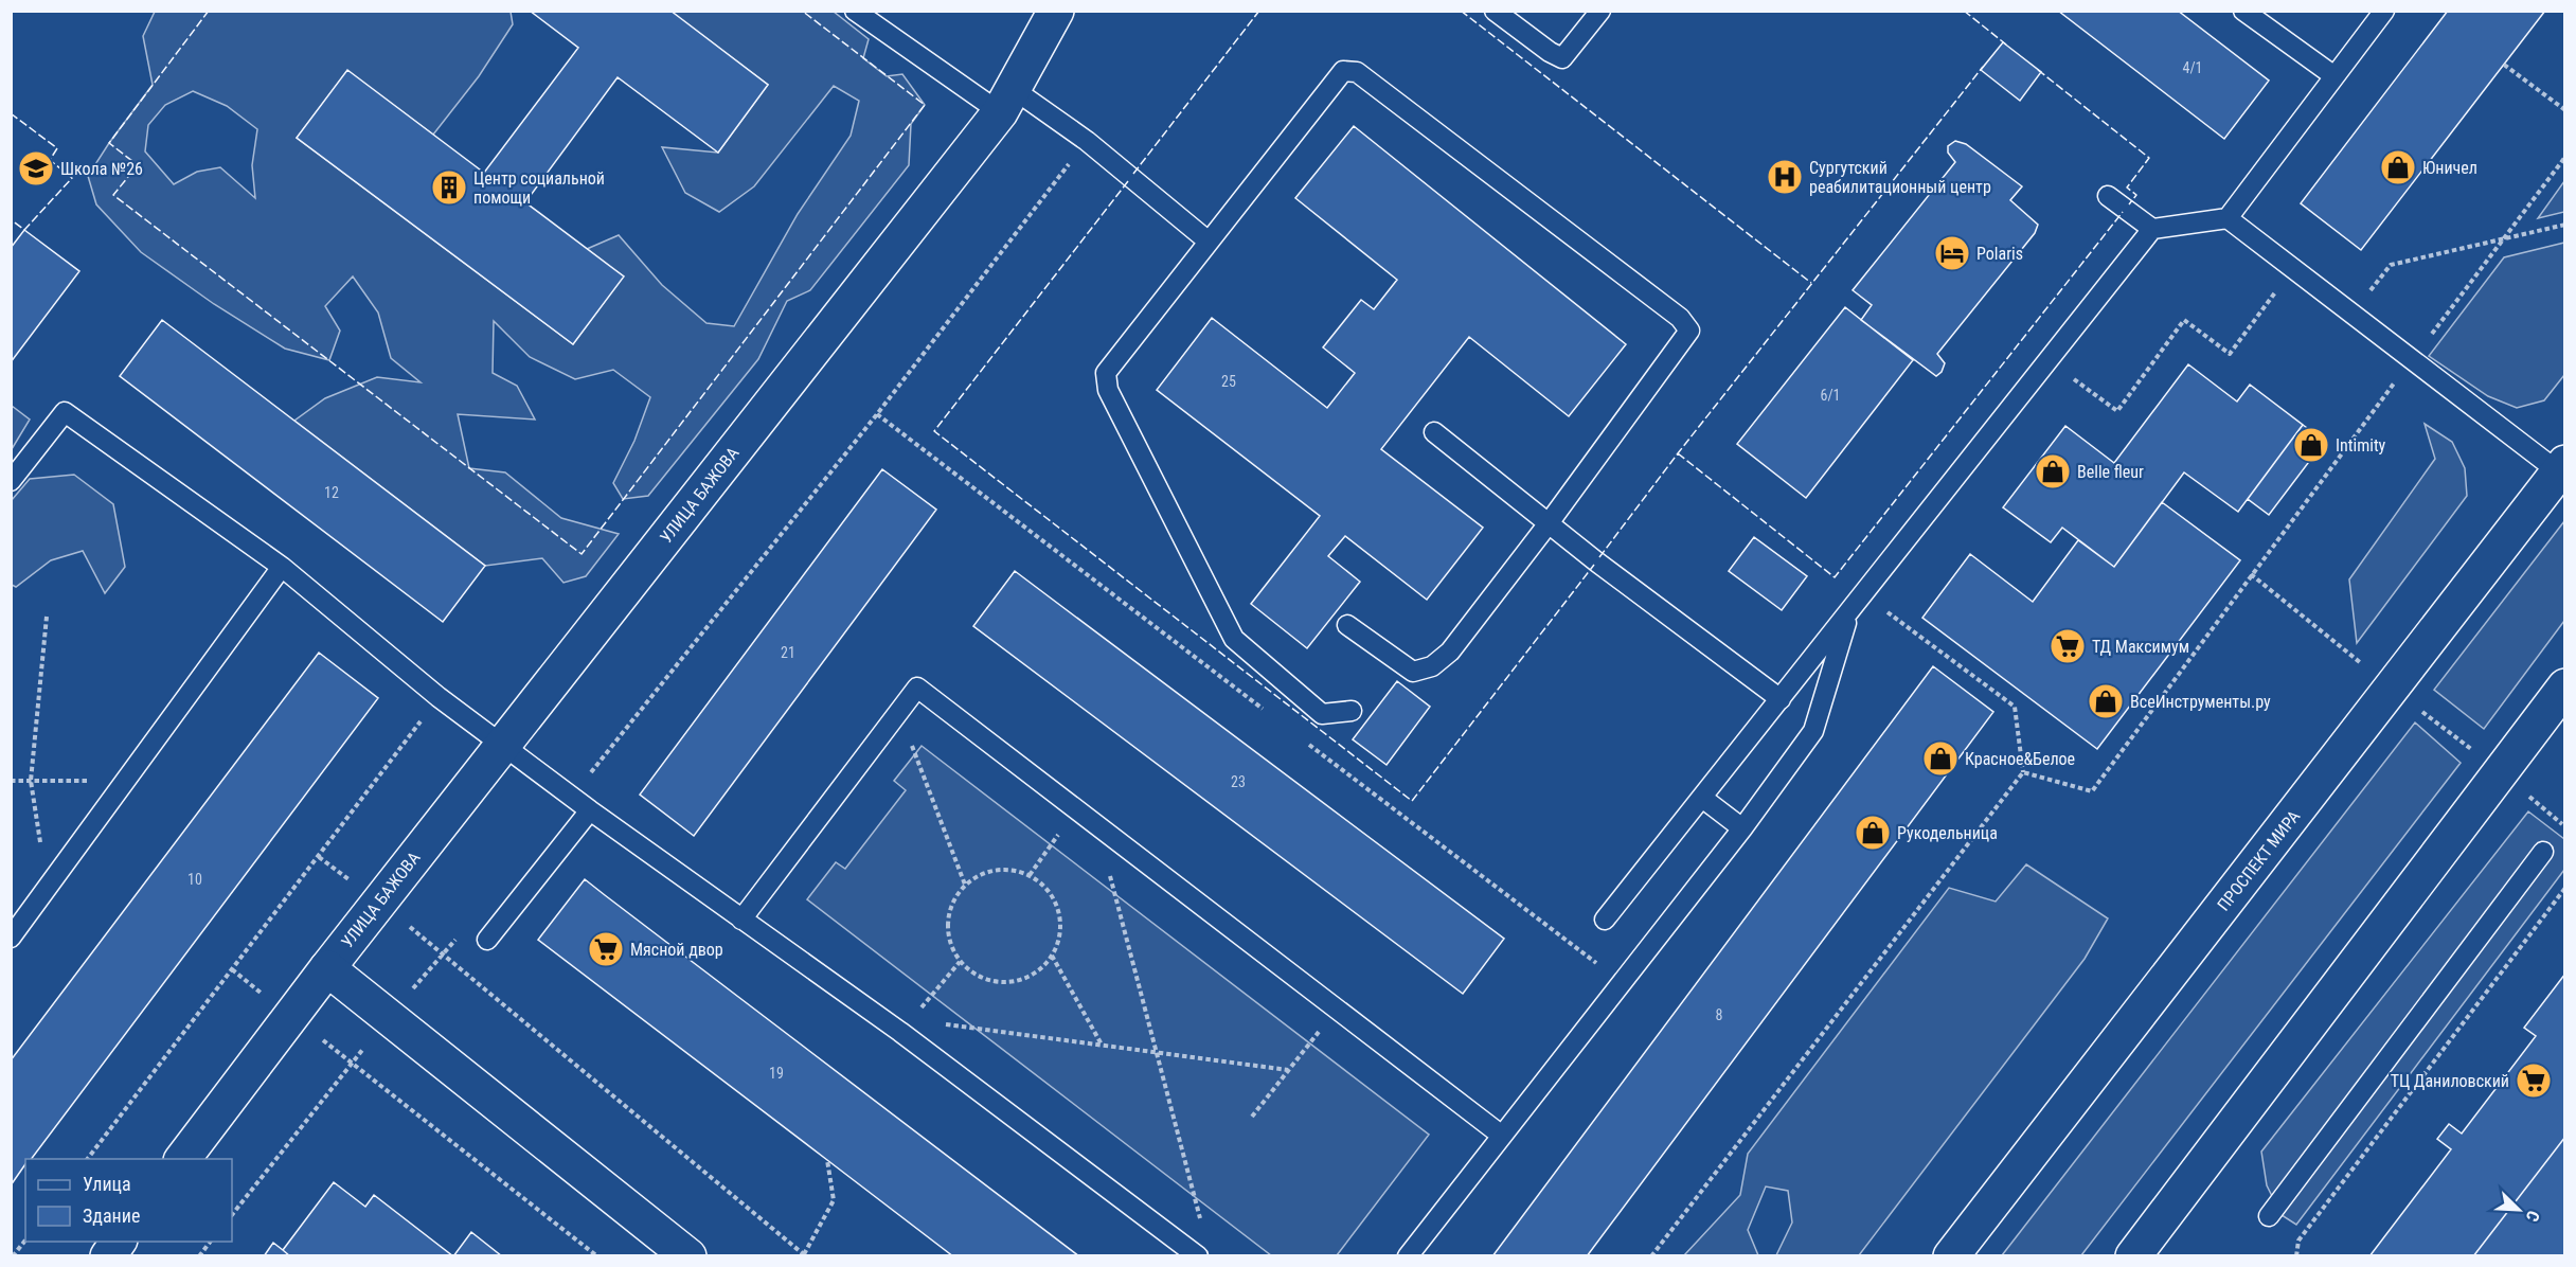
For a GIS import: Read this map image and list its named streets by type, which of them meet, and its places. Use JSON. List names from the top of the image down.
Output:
{
  "streets": {
    "street": ["УЛИЦА БАЖОВА", "ПРОСПЕКТ МИРА"]
  },
  "places": {
    "shop": [
      "Юничел",
      "Intimity",
      "Belle fleur",
      "ВсеИнструменты.ру",
      "Красное&Белое",
      "Рукодельница"
    ],
    "school or university": ["Школа №26"],
    "hospital": ["Сургутский реабилитационный центр"],
    "building": ["Центр социальной помощи"],
    "hotel": ["Polaris"],
    "supermarket": ["ТД Максимум", "Мясной двор", "ТЦ Даниловский"]
  },
  "house_numbers": [
    "4/1",
    "25",
    "6/1",
    "12",
    "21",
    "23",
    "10",
    "8",
    "19"
  ],
  "legend": ["Улица", "Здание"],
  "north": "bottom right"
}
